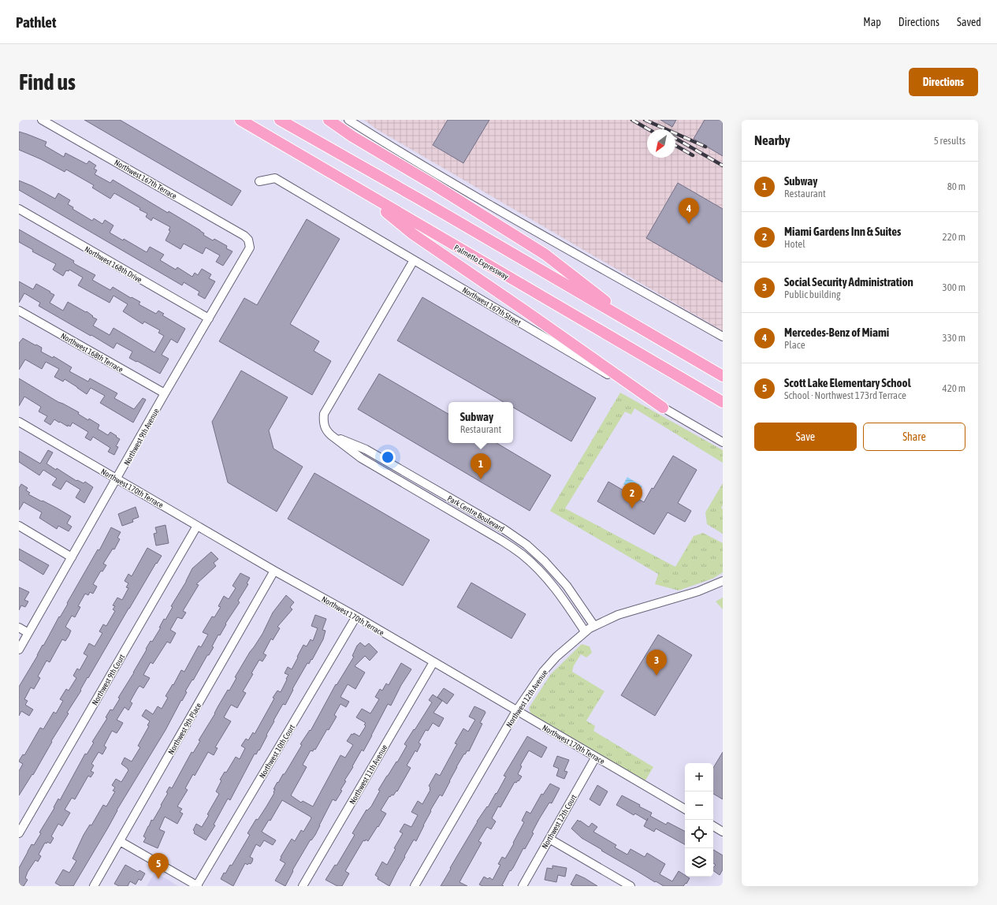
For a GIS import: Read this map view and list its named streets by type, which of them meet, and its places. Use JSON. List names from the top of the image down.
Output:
{
  "streets": {
    "highway": ["Palmetto Expressway"],
    "street": [
      "Northwest 167th Terrace",
      "Northwest 168th Drive",
      "Northwest 167th Street",
      "Northwest 168th Terrace",
      "Northwest 9th Avenue",
      "Northwest 170th Terrace",
      "Park Centre Boulevard",
      "Northwest 9th Court",
      "Northwest 12th Avenue",
      "Northwest 9th Place",
      "Northwest 10th Court",
      "Northwest 11th Avenue",
      "Northwest 12th Court"
    ]
  },
  "crossings": [
    ["Northwest 167th Terrace", "Northwest 9th Avenue"],
    ["Northwest 168th Drive", "Northwest 9th Avenue"],
    ["Northwest 167th Street", "Park Centre Boulevard"],
    ["Northwest 168th Terrace", "Northwest 9th Avenue"],
    ["Northwest 9th Avenue", "Northwest 170th Terrace"],
    ["Northwest 170th Terrace", "Northwest 9th Court"],
    ["Northwest 170th Terrace", "Northwest 12th Avenue"],
    ["Northwest 170th Terrace", "Northwest 9th Place"],
    ["Northwest 170th Terrace", "Northwest 10th Court"],
    ["Northwest 170th Terrace", "Northwest 11th Avenue"],
    ["Northwest 170th Terrace", "Northwest 12th Court"],
    ["Park Centre Boulevard", "Northwest 12th Avenue"]
  ],
  "north": "bottom left",
  "page": {
    "header": "Pathlet",
    "nav": ["Map", "Directions", "Saved"],
    "buttons": [
      "Directions",
      ["Save", "Share"]
    ],
    "title": "Find us",
    "heading": ["Nearby", "5 results"],
    "list": [
      {
        "mark": "1",
        "name": "Subway",
        "note": "Restaurant",
        "value": "80 m"
      },
      {
        "mark": "2",
        "name": "Miami Gardens Inn & Suites",
        "note": "Hotel",
        "value": "220 m"
      },
      {
        "mark": "3",
        "name": "Social Security Administration",
        "note": "Public building",
        "value": "300 m"
      },
      {
        "mark": "4",
        "name": "Mercedes-Benz of Miami",
        "note": "Place",
        "value": "330 m"
      },
      {
        "mark": "5",
        "name": "Scott Lake Elementary School",
        "note": "School · Northwest 173rd Terrace",
        "value": "420 m"
      }
    ],
    "pins": [
      "4",
      "1",
      "2",
      "3",
      "5"
    ],
    "popup": ["Subway", "Restaurant"],
    "map_buttons": ["+", "−"]
  }
}
